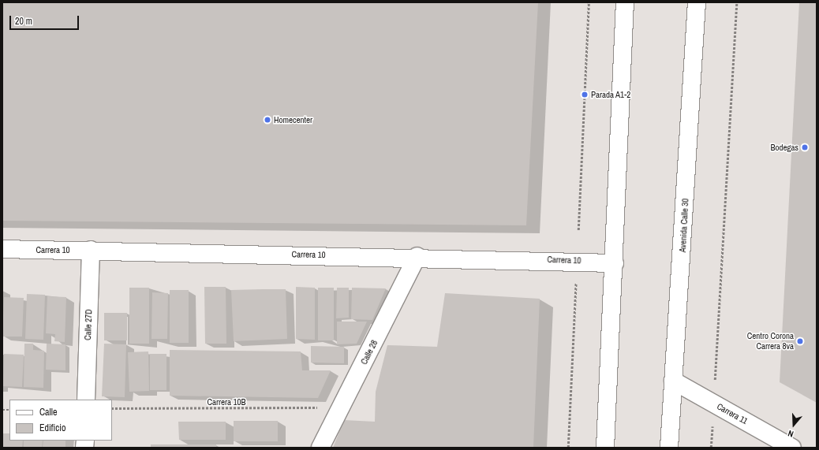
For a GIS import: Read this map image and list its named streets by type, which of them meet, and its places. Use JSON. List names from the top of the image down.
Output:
{
  "streets": {
    "main road": [
      "Avenida Calle 30",
      "Carrera 10",
      "Calle 27D",
      "Calle 28",
      "Carrera 11"
    ],
    "path": ["Carrera 10B"]
  },
  "crossings": [
    ["Avenida Calle 30", "Carrera 11"],
    ["Carrera 10", "Calle 27D"],
    ["Carrera 10", "Calle 28"],
    ["Calle 28", "Carrera 10B"]
  ],
  "places": [
    "Parada A1-2",
    "Homecenter",
    "Bodegas",
    "Centro Corona Carrera 8va"
  ],
  "legend": ["Calle", "Edificio"],
  "scale_bar": "20 m",
  "north": "bottom"
}
